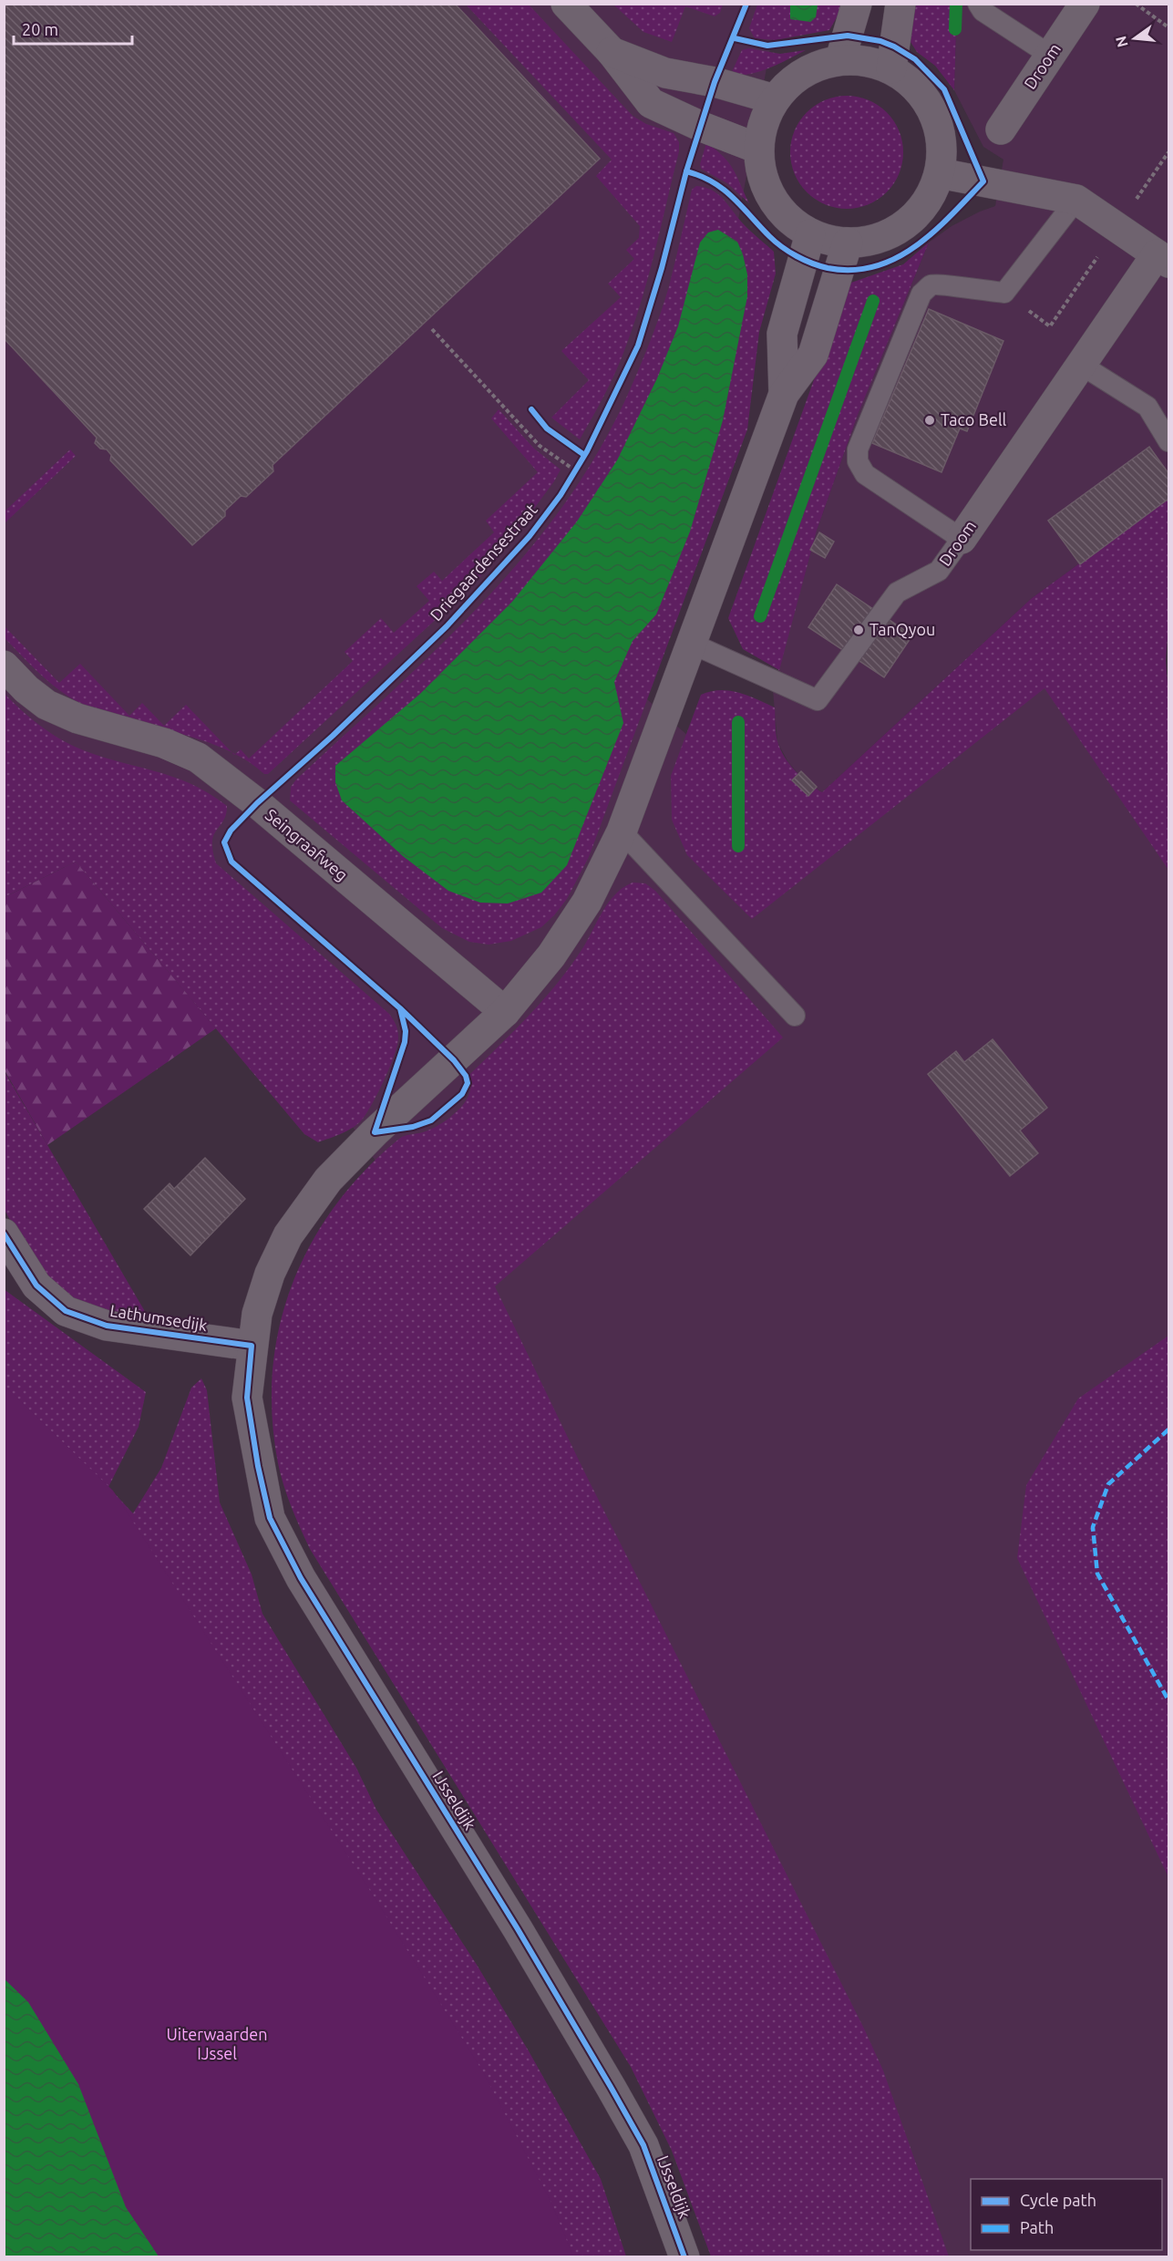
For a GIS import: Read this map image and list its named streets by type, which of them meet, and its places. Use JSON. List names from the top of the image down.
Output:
{
  "streets": {
    "street": [
      "Droom",
      "Seingraafweg",
      "Lathumsedijk",
      "IJsseldijk"
    ],
    "cycle path": ["Driegaardensestraat"]
  },
  "crossings": [
    ["Lathumsedijk", "IJsseldijk"]
  ],
  "parks": ["Uiterwaarden IJssel"],
  "places": ["Taco Bell", "TanQyou"],
  "legend": ["Cycle path", "Path"],
  "scale_bar": "20 m",
  "north": "left"
}
